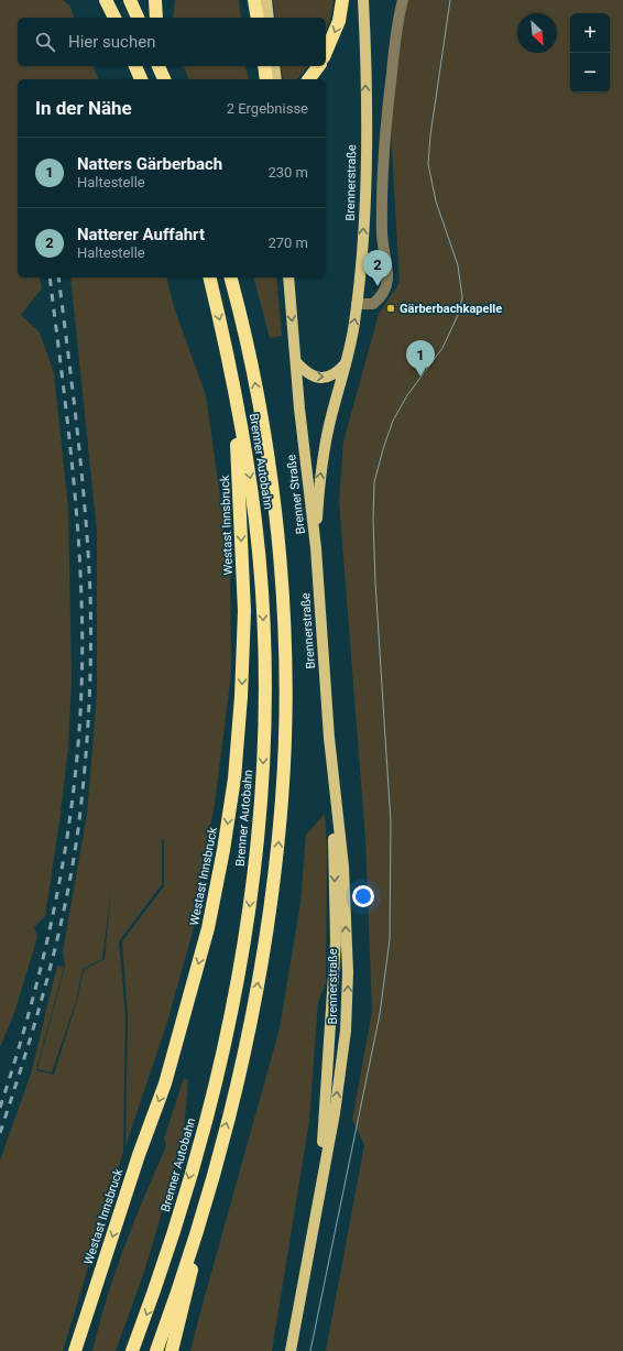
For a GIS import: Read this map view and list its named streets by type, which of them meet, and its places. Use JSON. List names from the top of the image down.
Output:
{
  "streets": {
    "highway": ["Brenner Autobahn", "Westast Innsbruck"],
    "main road": ["Brennerstraße", "Brenner Straße"]
  },
  "crossings": [
    ["Brennerstraße", "Brenner Straße"],
    ["Brenner Autobahn", "Westast Innsbruck"]
  ],
  "one_way": ["Westast Innsbruck"],
  "places": ["Gärberbachkapelle"],
  "north": "bottom right",
  "page": {
    "map_buttons": ["+", "−"],
    "search": "Hier suchen",
    "heading": ["In der Nähe", "2 Ergebnisse"],
    "list": [
      {
        "mark": "1",
        "name": "Natters Gärberbach",
        "note": "Haltestelle",
        "value": "230 m"
      },
      {
        "mark": "2",
        "name": "Natterer Auffahrt",
        "note": "Haltestelle",
        "value": "270 m"
      }
    ],
    "pins": ["2", "1"]
  }
}
